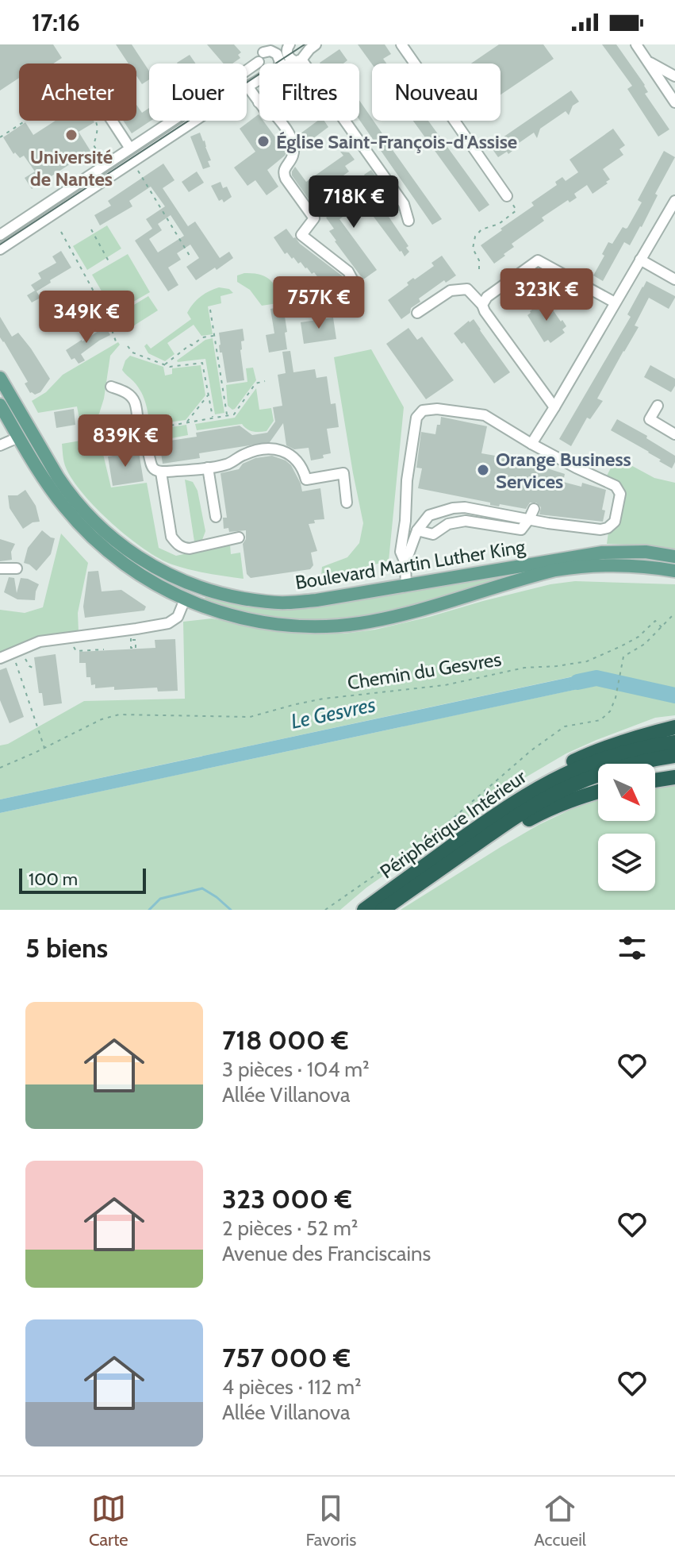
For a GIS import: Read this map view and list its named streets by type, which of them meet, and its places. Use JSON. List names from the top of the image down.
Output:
{
  "streets": {
    "highway": ["Périphérique Intérieur"],
    "main road": ["Boulevard Martin Luther King"],
    "path": ["Chemin du Gesvres"]
  },
  "water": ["Le Gesvres"],
  "places": ["Université de Nantes", "Église Saint-François-d'Assise", "Orange Business Services"],
  "scale_bar": "100 m",
  "north": "bottom right",
  "page": {
    "status": "17:16",
    "chip": [
      "Acheter",
      "Louer",
      "Filtres",
      "Nouveau"
    ],
    "price": [
      "718K €",
      "323K €",
      "757K €",
      "349K €",
      "839K €"
    ],
    "scale": "100 m",
    "heading": "5 biens",
    "list": [
      {
        "name": "718 000 €",
        "note": "3 pièces · 104 m² · Allée Villanova"
      },
      {
        "name": "323 000 €",
        "note": "2 pièces · 52 m² · Avenue des Franciscains"
      },
      {
        "name": "757 000 €",
        "note": "4 pièces · 112 m² · Allée Villanova"
      }
    ],
    "tabs": ["Carte", "Favoris", "Accueil"]
  }
}
